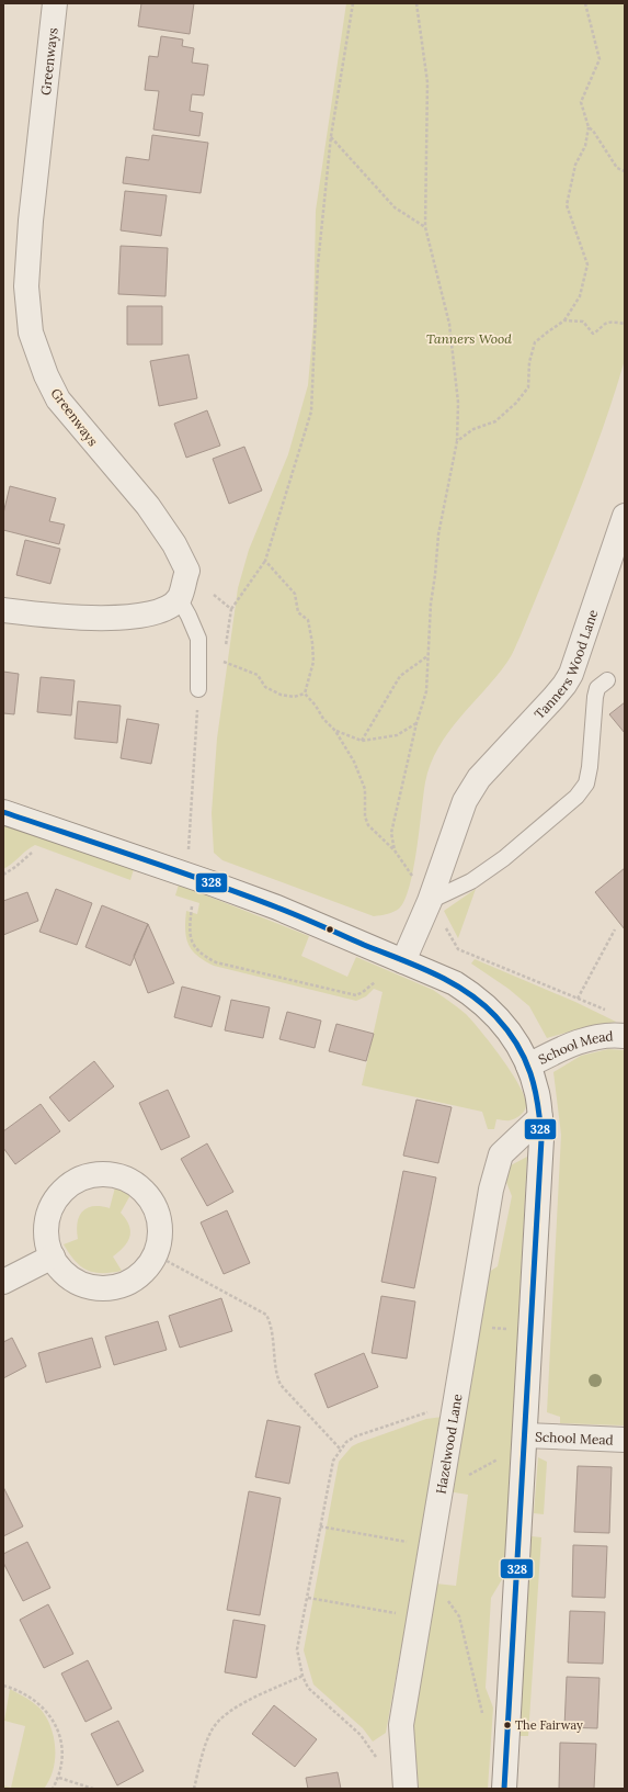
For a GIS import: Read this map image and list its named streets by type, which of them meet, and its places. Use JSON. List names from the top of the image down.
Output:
{
  "streets": {
    "street": [
      "Greenways",
      "Tanners Wood Lane",
      "School Mead",
      "Hazelwood Lane"
    ]
  },
  "parks": ["Tanners Wood"],
  "places": ["The Fairway"],
  "lines": ["transit line 328"]
}
